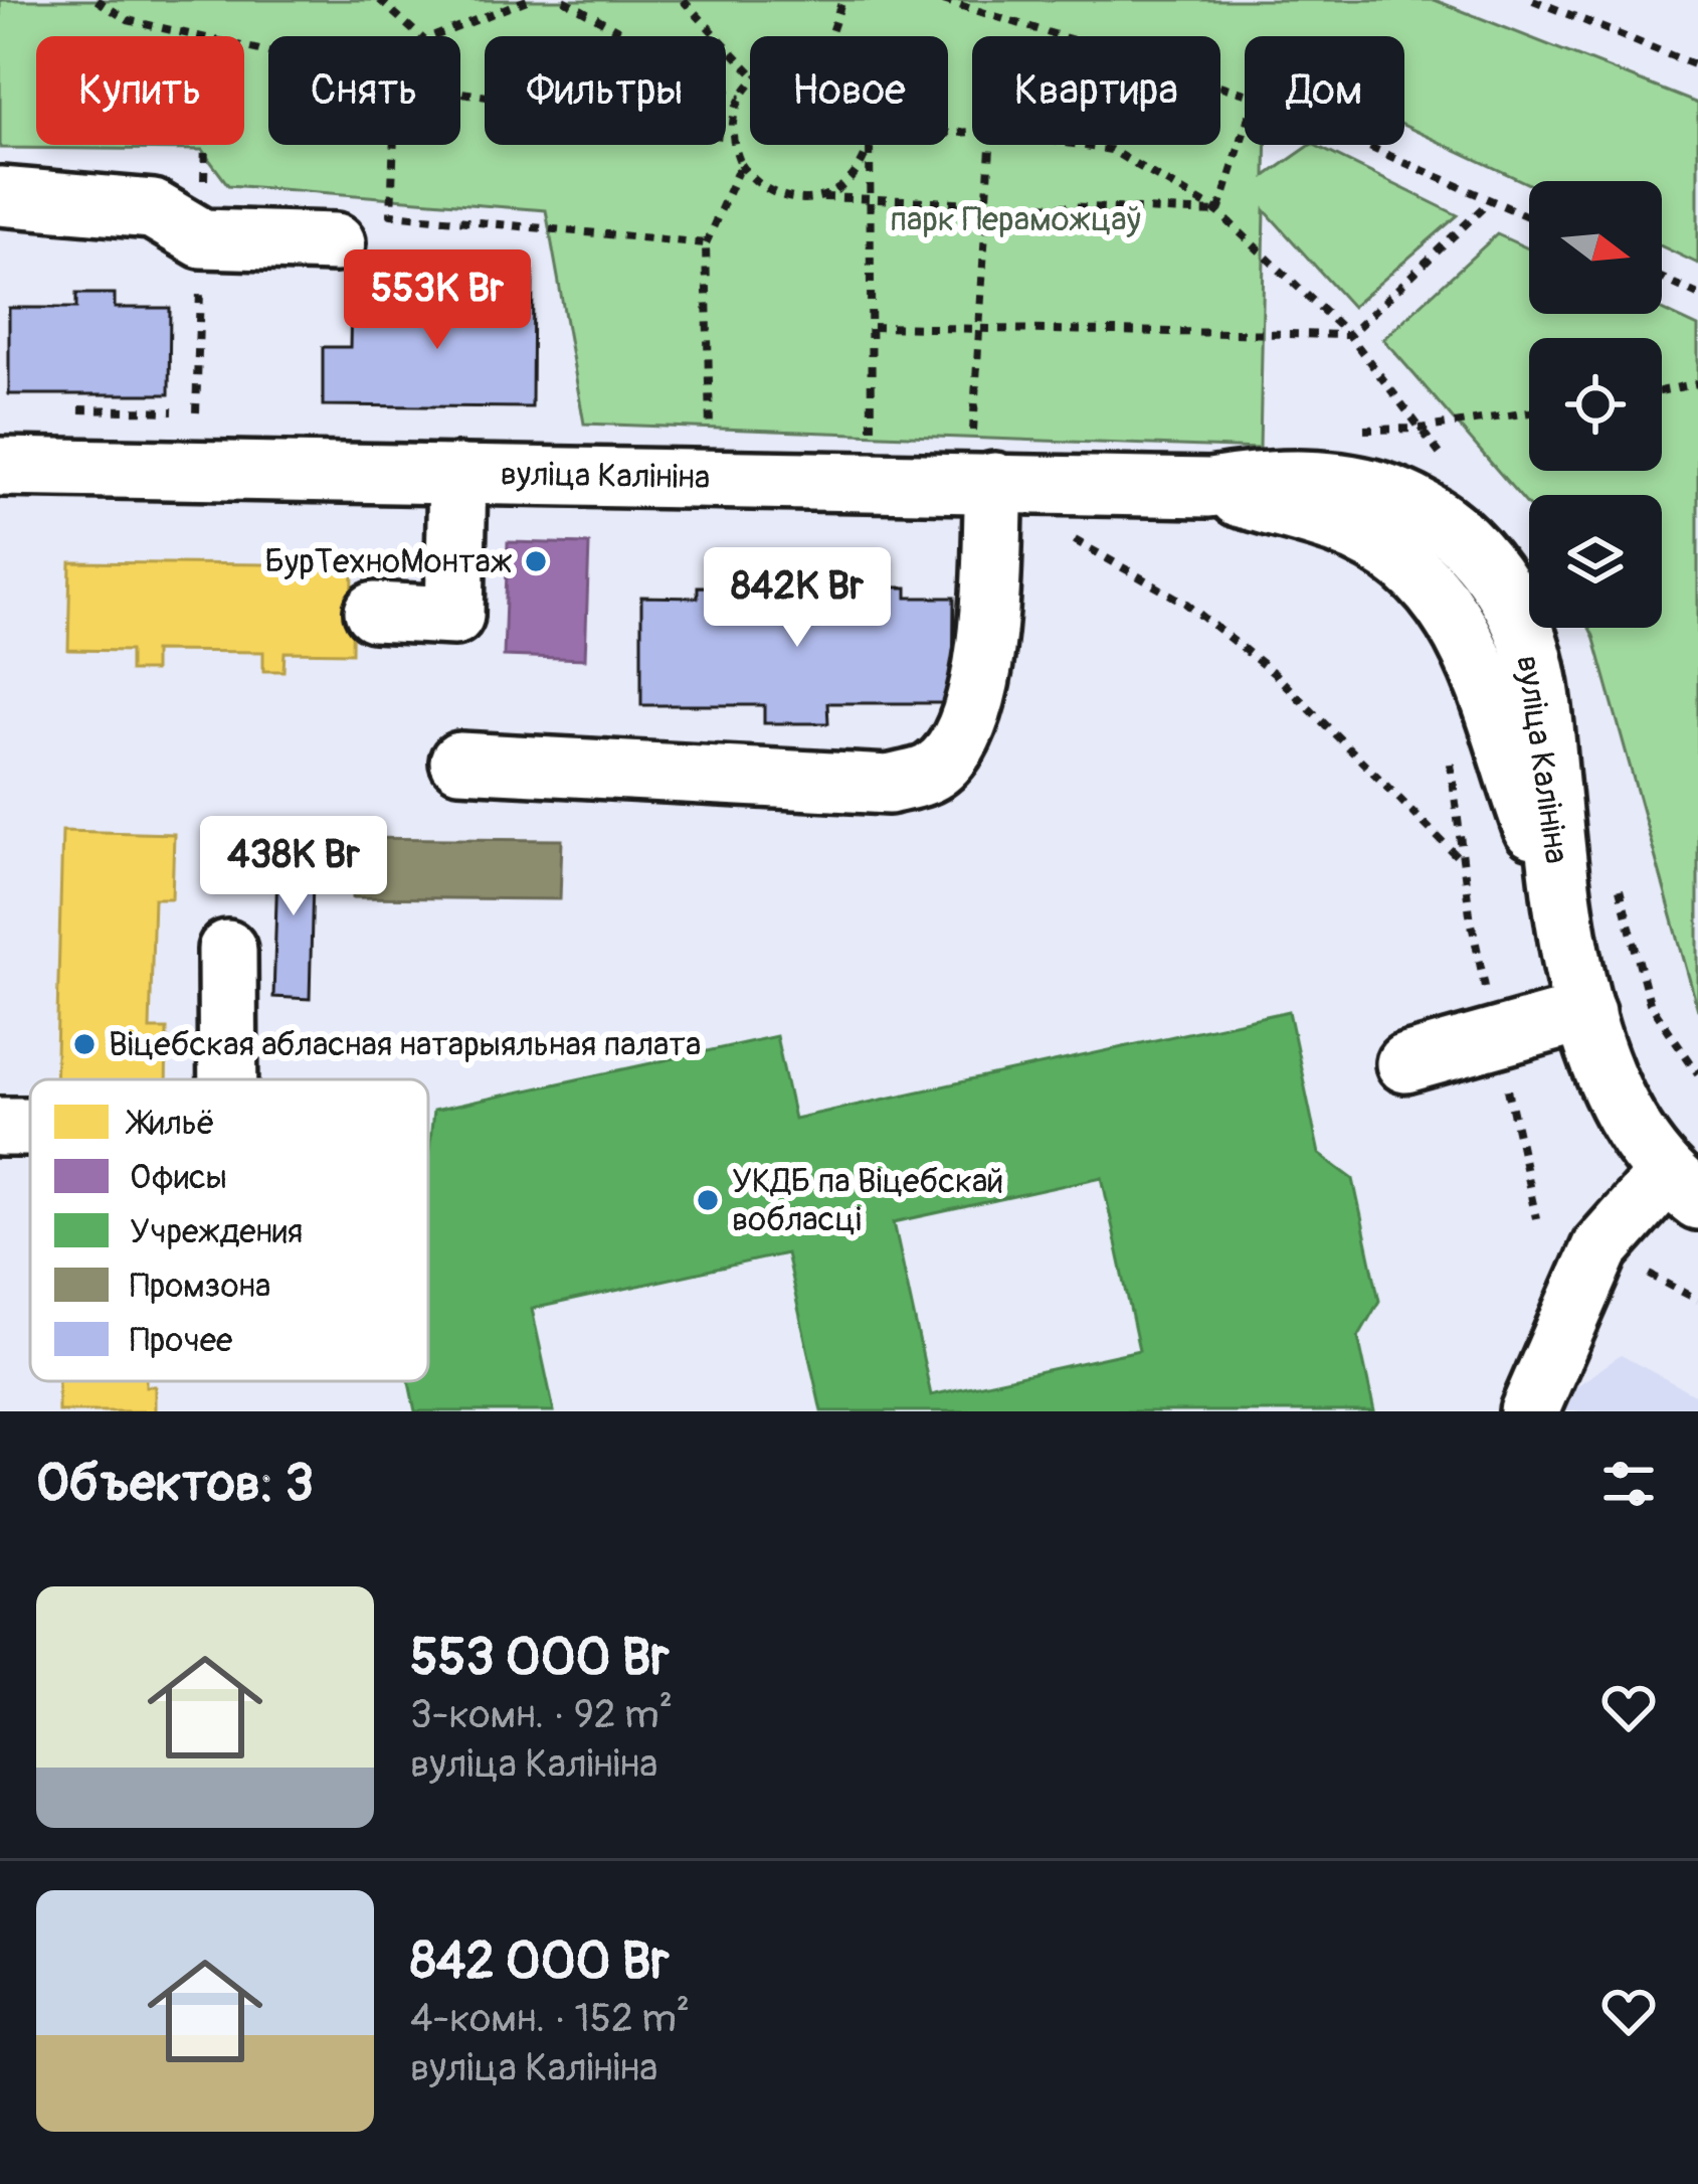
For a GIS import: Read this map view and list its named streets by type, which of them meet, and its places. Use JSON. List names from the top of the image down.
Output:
{
  "streets": {
    "street": ["вуліца Калініна"]
  },
  "parks": ["парк Пераможцаў"],
  "places": ["БурТехноМонтаж", "Віцебская абласная натарыяльная палата", "УКДБ па Віцебскай вобласці"],
  "legend": [
    "Жильё",
    "Офисы",
    "Учреждения",
    "Промзона",
    "Прочее"
  ],
  "north": "right",
  "page": {
    "chip": [
      "Купить",
      "Снять",
      "Фильтры",
      "Новое",
      "Квартира",
      "Дом"
    ],
    "price": ["553K Br", "842K Br", "438K Br"],
    "heading": "Объектов: 3",
    "list": [
      {
        "name": "553 000 Br",
        "note": "3-комн. · 92 m² · вуліца Калініна"
      },
      {
        "name": "842 000 Br",
        "note": "4-комн. · 152 m² · вуліца Калініна"
      }
    ]
  }
}
